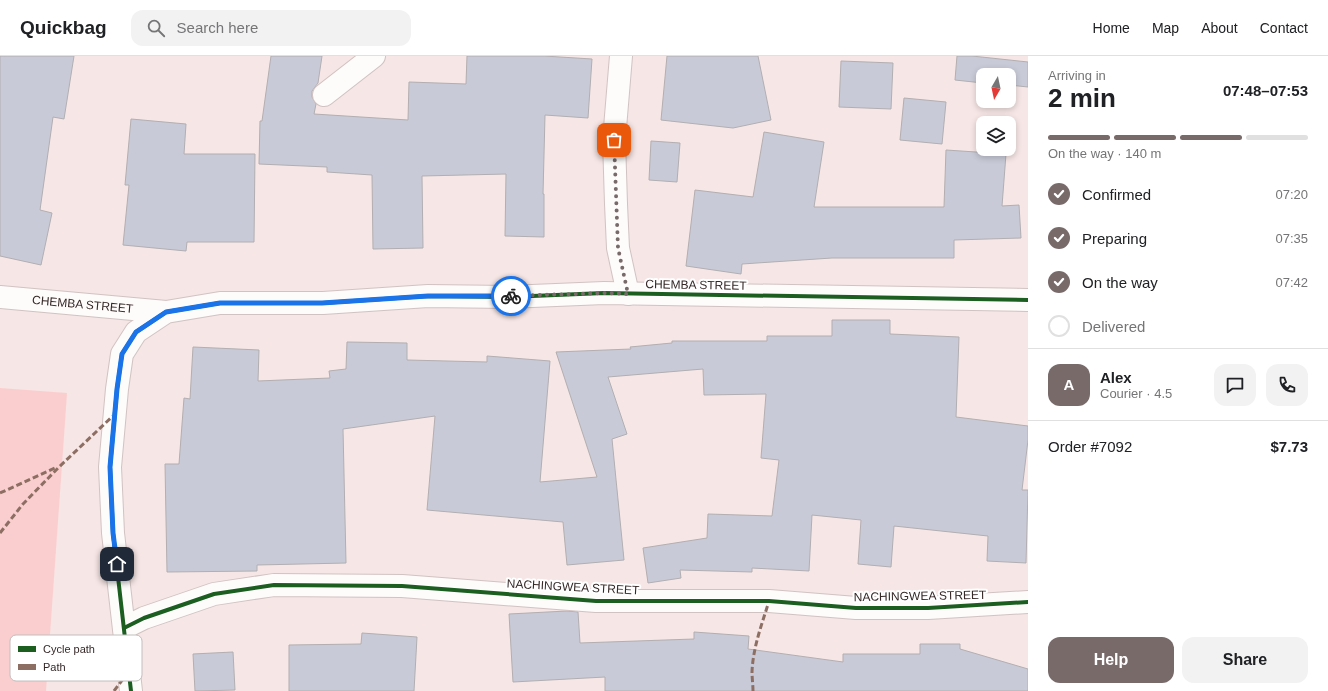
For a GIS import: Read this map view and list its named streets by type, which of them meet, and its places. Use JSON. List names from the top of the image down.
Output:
{
  "streets": {
    "street": ["CHEMBA STREET", "NACHINGWEA STREET"]
  },
  "crossings": [
    ["CHEMBA STREET", "NACHINGWEA STREET"]
  ],
  "legend": ["Cycle path", "Path"],
  "north": "bottom",
  "page": {
    "header": "Quickbag",
    "search": "Search here",
    "nav": [
      "Home",
      "Map",
      "About",
      "Contact"
    ],
    "heading": ["2 min", "Arriving in", "07:48–07:53"],
    "panel": [
      "Alex",
      "Courier · 4.5",
      "Order #7092",
      "$7.73"
    ],
    "bar": "On the way · 140 m",
    "list": [
      ["Confirmed", "07:20"],
      ["Preparing", "07:35"],
      ["On the way", "07:42"],
      "Delivered"
    ],
    "round": "A",
    "buttons": ["Help", "Share"]
  }
}
